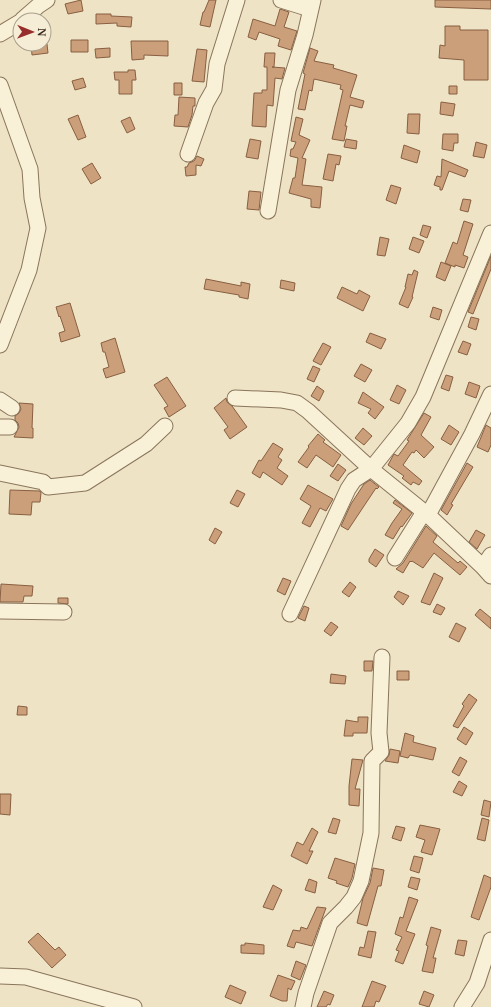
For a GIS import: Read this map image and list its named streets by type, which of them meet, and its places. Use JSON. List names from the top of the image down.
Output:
{
  "north": "right"
}
